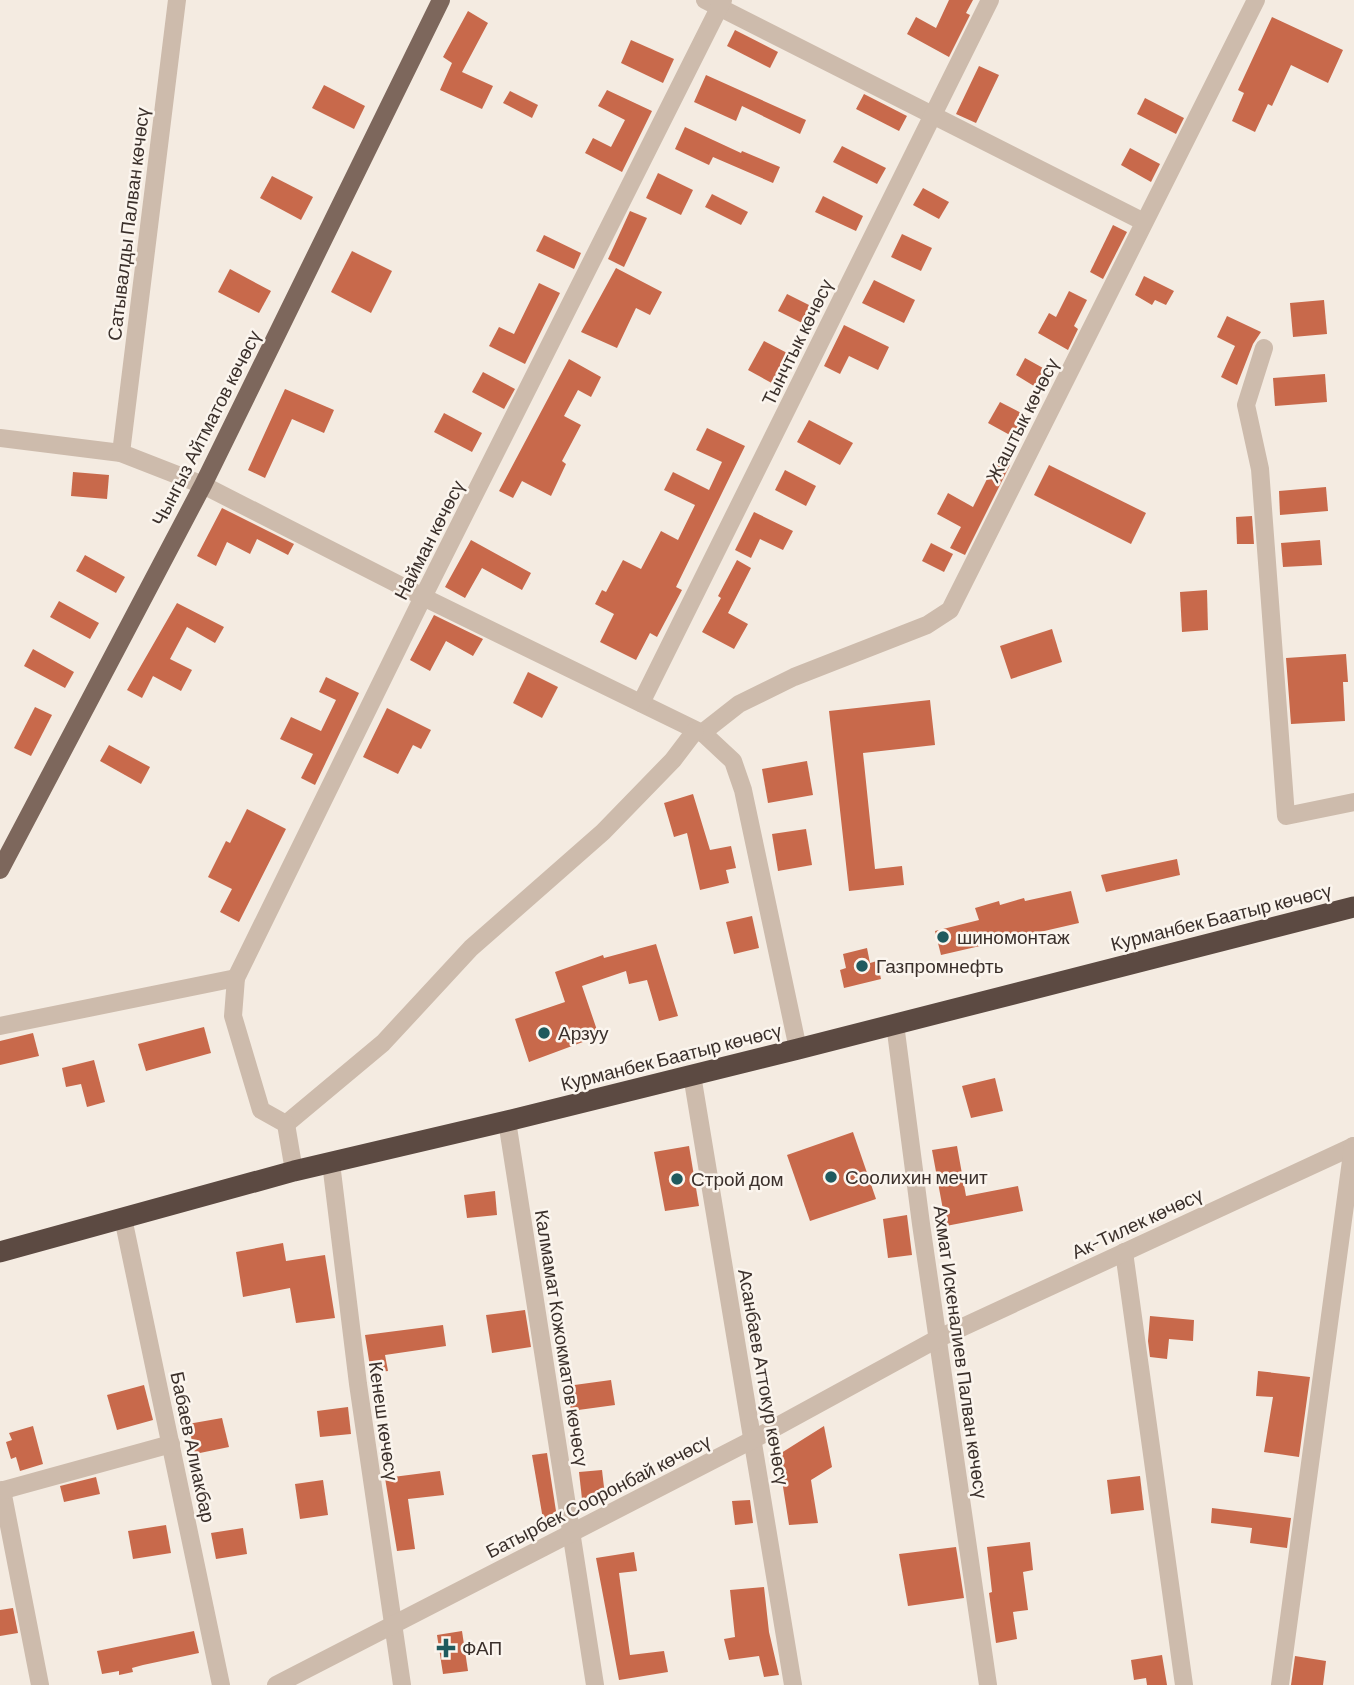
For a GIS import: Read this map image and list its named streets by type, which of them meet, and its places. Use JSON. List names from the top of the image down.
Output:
{
  "streets": {
    "highway": ["Курманбек Баатыр көчөсү"],
    "main road": ["Чынгыз Айтматов көчөсү"],
    "street": [
      "Сатывалды Палван көчөсү",
      "Тынчтык көчөсү",
      "Жаштык көчөсү",
      "Найман көчөсү",
      "Ак-Тилек көчөсү",
      "Калмамат Кожокматов көчөсү",
      "Ахмат Искеналиев Палван көчөсү",
      "Асанбаев Аттокур көчөсү",
      "Кенеш көчөсү",
      "Бабаев Алиакбар",
      "Батырбек Сооронбай көчөсү"
    ]
  },
  "crossings": [
    ["Жаштык көчөсү", "Найман көчөсү"],
    ["Курманбек Баатыр көчөсү", "Калмамат Кожокматов көчөсү"],
    ["Курманбек Баатыр көчөсү", "Ахмат Искеналиев Палван көчөсү"],
    ["Курманбек Баатыр көчөсү", "Асанбаев Аттокур көчөсү"],
    ["Курманбек Баатыр көчөсү", "Кенеш көчөсү"],
    ["Курманбек Баатыр көчөсү", "Бабаев Алиакбар"],
    ["Ак-Тилек көчөсү", "Ахмат Искеналиев Палван көчөсү"],
    ["Ак-Тилек көчөсү", "Батырбек Сооронбай көчөсү"],
    ["Калмамат Кожокматов көчөсү", "Батырбек Сооронбай көчөсү"],
    ["Ахмат Искеналиев Палван көчөсү", "Батырбек Сооронбай көчөсү"],
    ["Асанбаев Аттокур көчөсү", "Батырбек Сооронбай көчөсү"],
    ["Кенеш көчөсү", "Батырбек Сооронбай көчөсү"]
  ],
  "places": {
    "other": [
      "шиномонтаж",
      "Газпромнефть",
      "Арзуу",
      "Соолихин мечит",
      "Строй дом"
    ],
    "health": ["ФАП"]
  }
}
